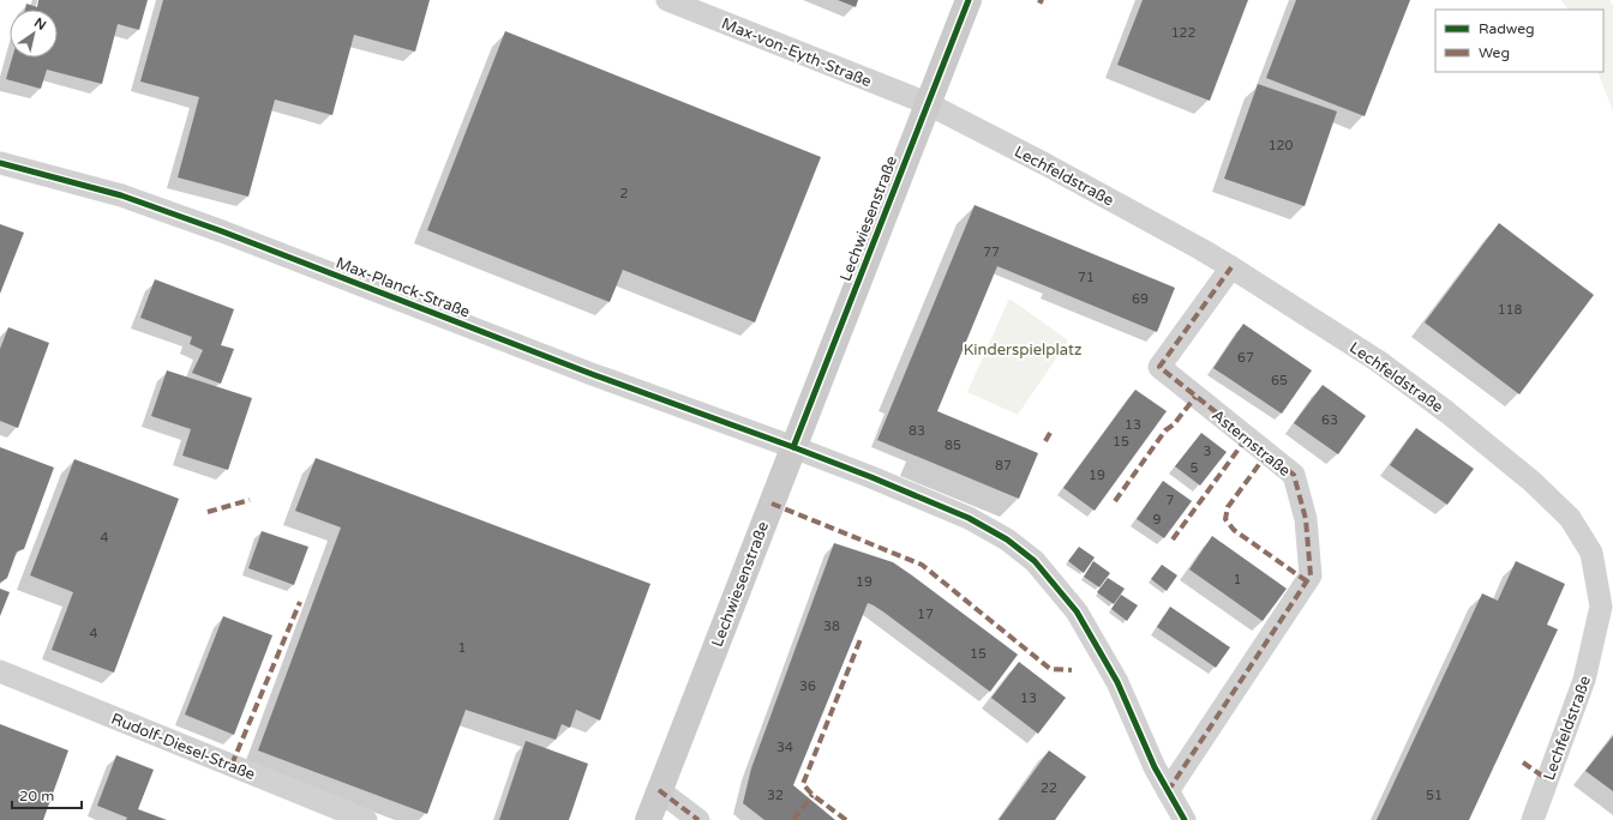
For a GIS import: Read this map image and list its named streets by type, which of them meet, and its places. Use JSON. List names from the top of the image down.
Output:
{
  "streets": {
    "street": [
      "Max-von-Eyth-Straße",
      "Lechfeldstraße",
      "Lechwiesenstraße",
      "Max-Planck-Straße",
      "Asternstraße",
      "Rudolf-Diesel-Straße"
    ]
  },
  "crossings": [
    ["Max-von-Eyth-Straße", "Lechfeldstraße"],
    ["Max-von-Eyth-Straße", "Lechwiesenstraße"],
    ["Lechfeldstraße", "Lechwiesenstraße"],
    ["Lechfeldstraße", "Asternstraße"],
    ["Lechwiesenstraße", "Max-Planck-Straße"],
    ["Max-Planck-Straße", "Asternstraße"]
  ],
  "parks": ["Kinderspielplatz"],
  "house_numbers": [
    "122",
    "120",
    "2",
    "77",
    "71",
    "69",
    "118",
    "67",
    "65",
    "63",
    "13",
    "83",
    "15",
    "85",
    "3",
    "87",
    "5",
    "19",
    "7",
    "9",
    "4",
    "1",
    "19",
    "17",
    "38",
    "4",
    "1",
    "15",
    "36",
    "13",
    "34",
    "22",
    "32",
    "51"
  ],
  "legend": ["Radweg", "Weg"],
  "scale_bar": "20 m",
  "north": "top right"
}
